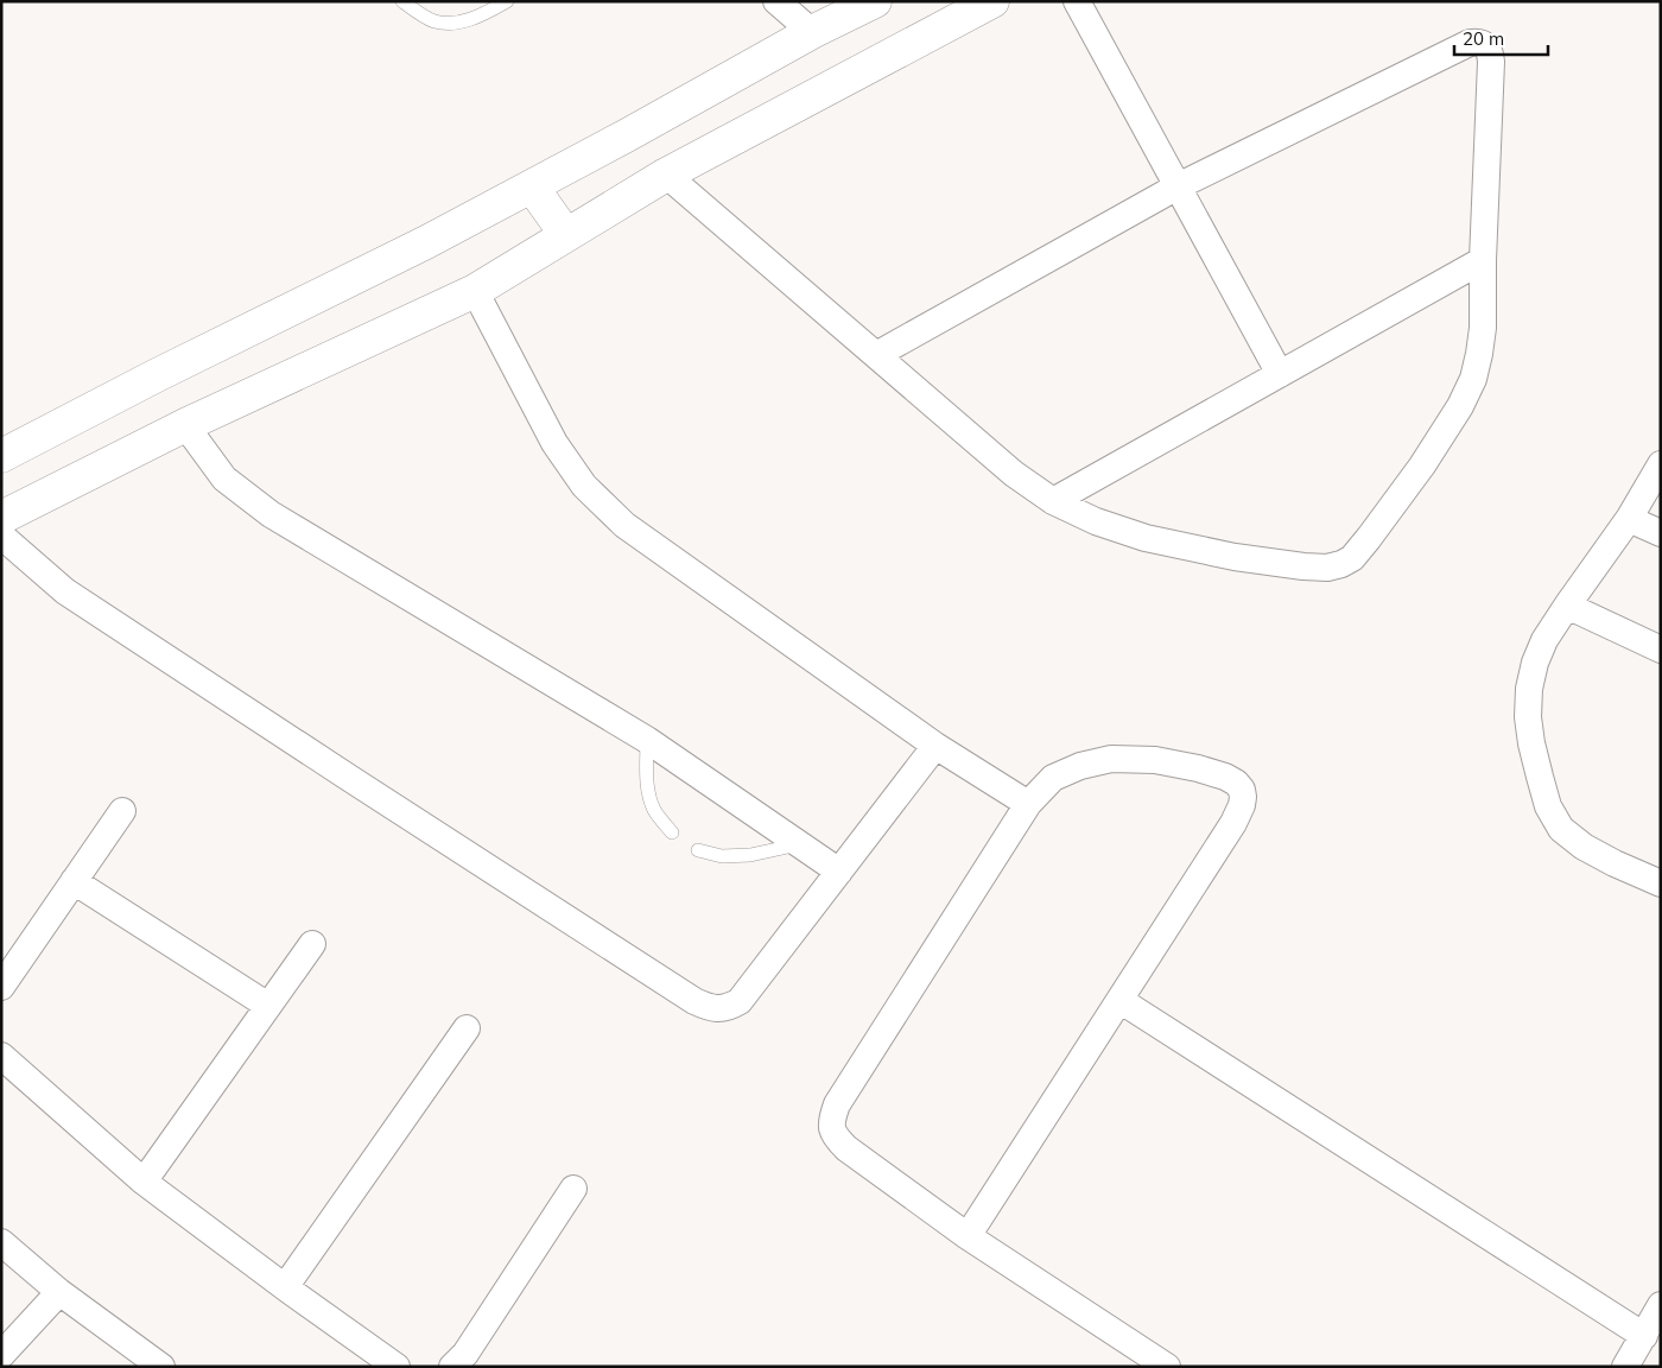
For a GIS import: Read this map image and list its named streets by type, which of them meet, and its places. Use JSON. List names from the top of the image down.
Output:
{
  "scale_bar": "20 m"
}
